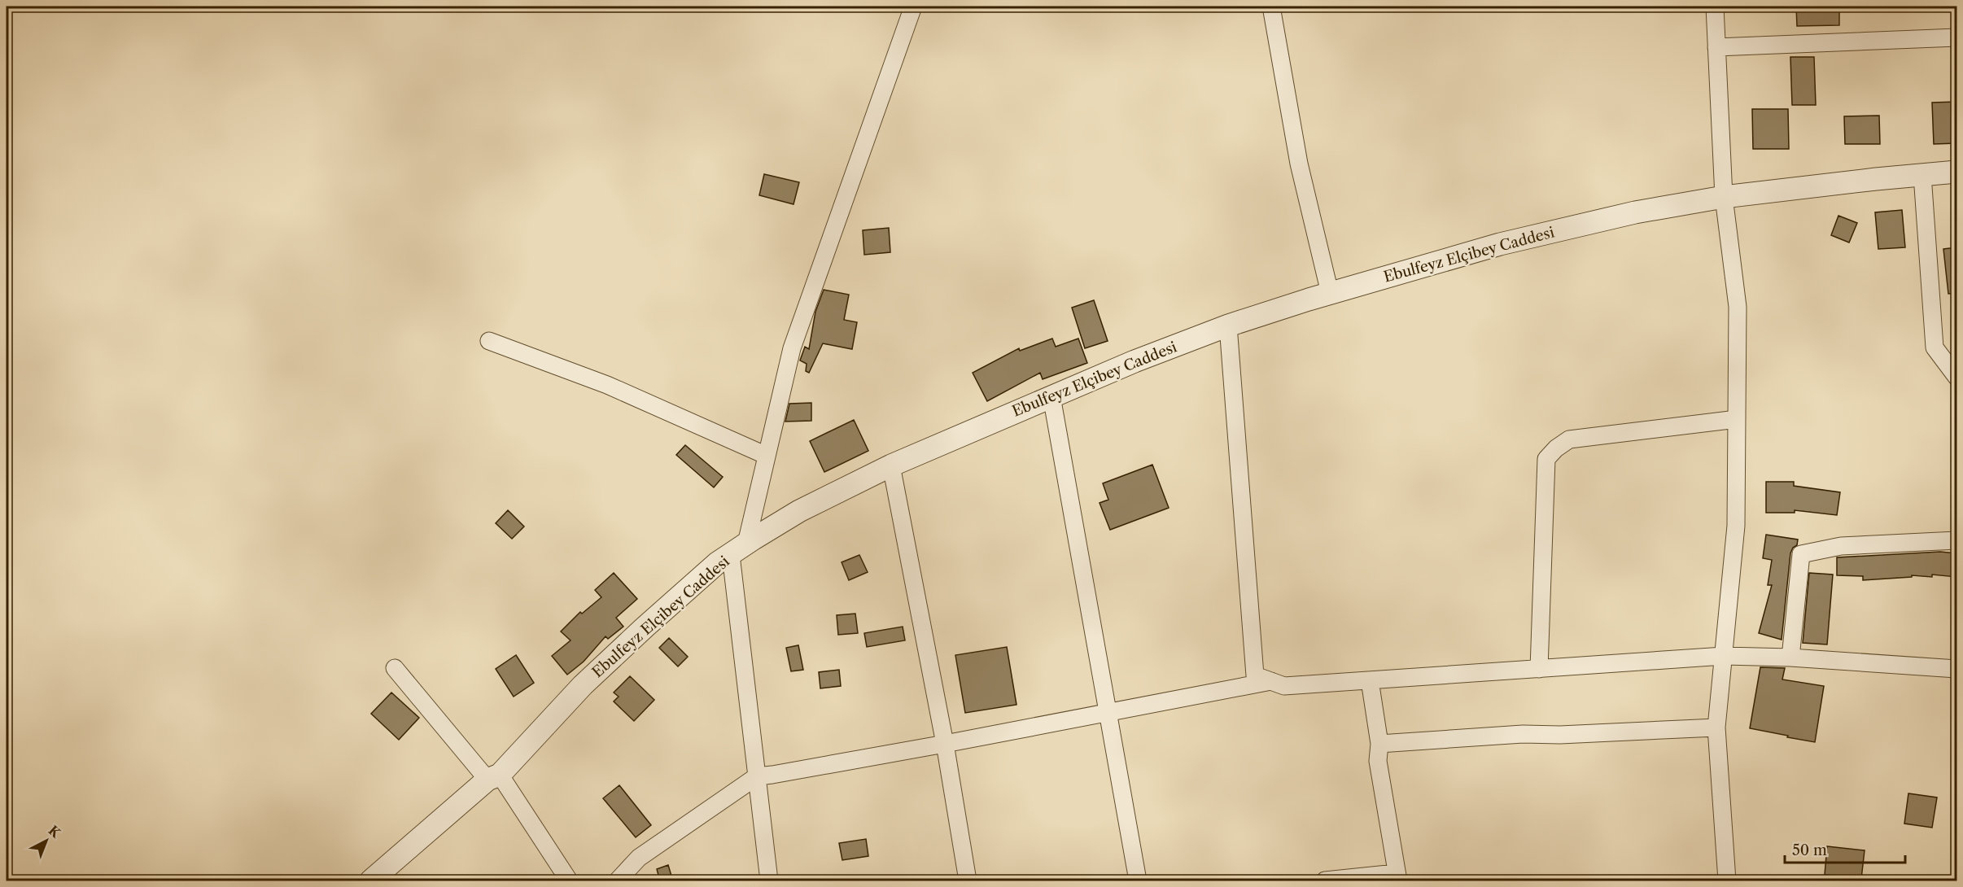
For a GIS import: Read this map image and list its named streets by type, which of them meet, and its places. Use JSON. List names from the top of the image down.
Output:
{
  "streets": {
    "street": ["Ebulfeyz Elçibey Caddesi"]
  },
  "scale_bar": "50 m",
  "north": "top right"
}
